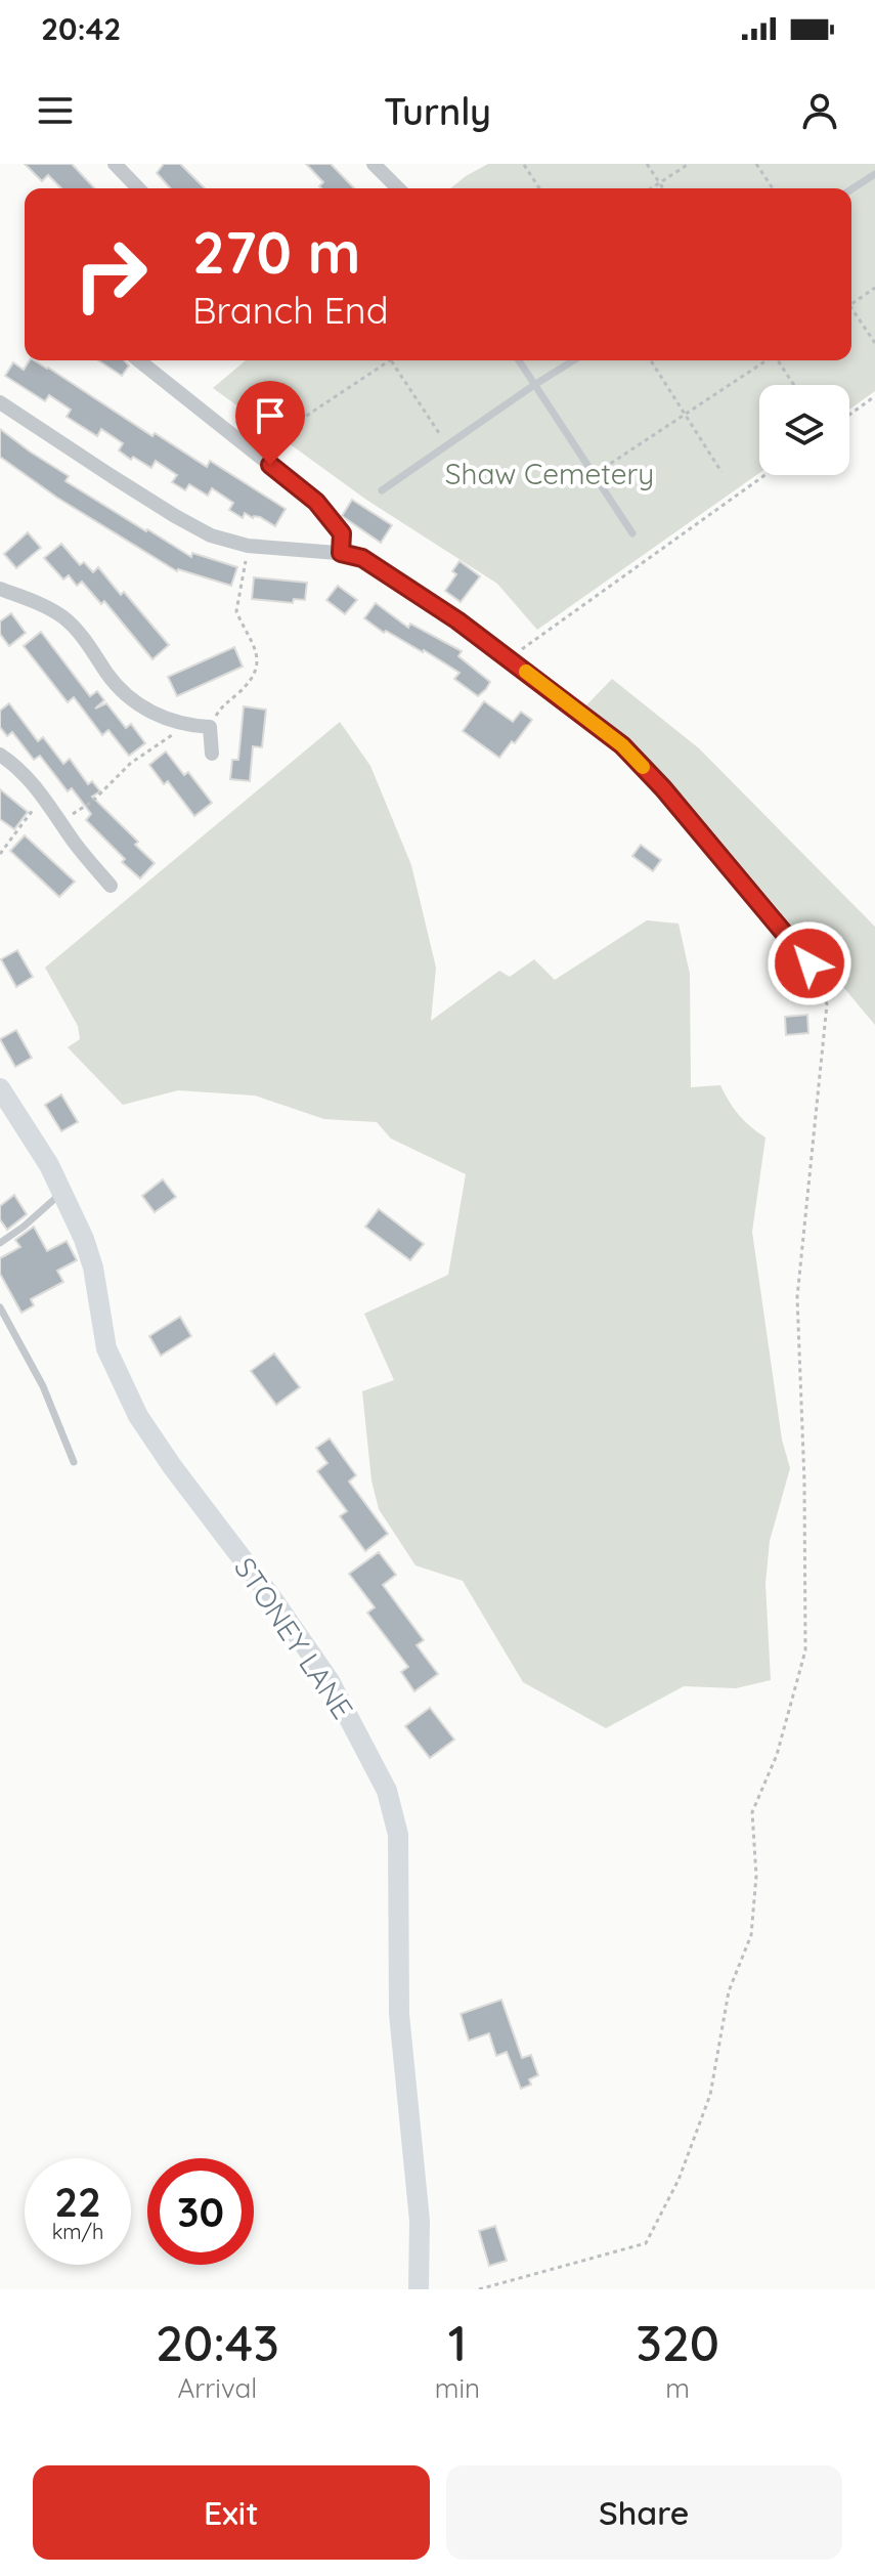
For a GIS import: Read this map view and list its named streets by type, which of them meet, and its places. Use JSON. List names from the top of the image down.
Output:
{
  "streets": {
    "street": ["STONEY LANE"]
  },
  "parks": ["Shaw Cemetery"],
  "page": {
    "status": "20:42",
    "header": "Turnly",
    "turn": ["270 m", "Branch End"],
    "speed": "22 km/h",
    "limit": "30",
    "eta": [
      "20:43",
      "Arrival",
      "1",
      "min",
      "320",
      "m"
    ],
    "buttons": ["Exit", "Share"]
  }
}
